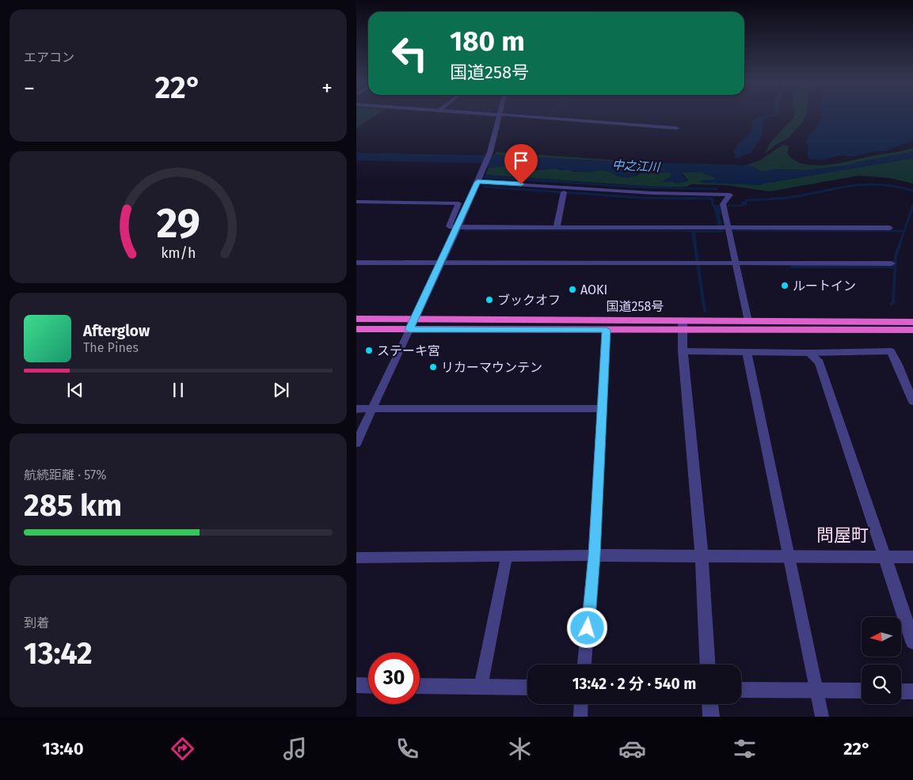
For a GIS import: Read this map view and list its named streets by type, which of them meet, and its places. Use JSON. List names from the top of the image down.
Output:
{
  "streets": {
    "highway": ["国道258号"]
  },
  "districts": ["問屋町"],
  "water": ["中之江川"],
  "places": [
    "ルートイン",
    "AOKI",
    "ブックオフ",
    "ステーキ宮",
    "リカーマウンテン"
  ],
  "north": "left",
  "page": {
    "tile": [
      "エアコン",
      ["航続距離 · 57%", "285 km"],
      ["到着", "13:42"]
    ],
    "turn": ["180 m", "国道258号"],
    "heat": ["−", "22°", "+"],
    "song": ["Afterglow", "The Pines"],
    "limit": "30",
    "trip": "13:42 · 2 分 · 540 m",
    "tabs": ["13:40", "22°"],
    "gauge": ["29", "km/h"]
  }
}
